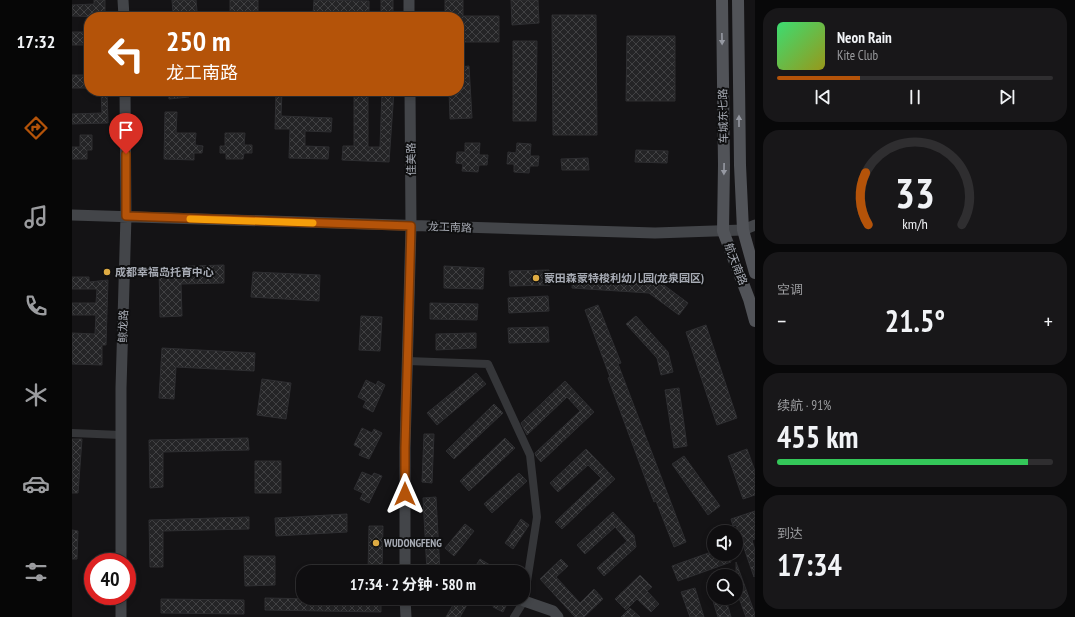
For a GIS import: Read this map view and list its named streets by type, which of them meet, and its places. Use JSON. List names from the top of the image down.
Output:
{
  "streets": {
    "main road": ["车城东七路", "航天南路"],
    "street": ["佳美路", "龙工南路", "鲸龙路"]
  },
  "crossings": [
    ["车城东七路", "龙工南路"],
    ["车城东七路", "航天南路"],
    ["佳美路", "龙工南路"],
    ["龙工南路", "航天南路"],
    ["龙工南路", "鲸龙路"]
  ],
  "places": ["成都幸福岛托育中心", "蒙田森蒙特梭利幼儿园(龙泉园区)", "WUDONGFENG"],
  "page": {
    "tabs": "17:32",
    "turn": ["250 m", "龙工南路"],
    "song": ["Neon Rain", "Kite Club"],
    "tile": [
      "空调",
      ["续航 · 91%", "455 km"],
      ["到达", "17:34"]
    ],
    "heat": ["−", "21.5°", "+"],
    "limit": "40",
    "trip": "17:34 · 2 分钟 · 580 m",
    "gauge": ["33", "km/h"]
  }
}
